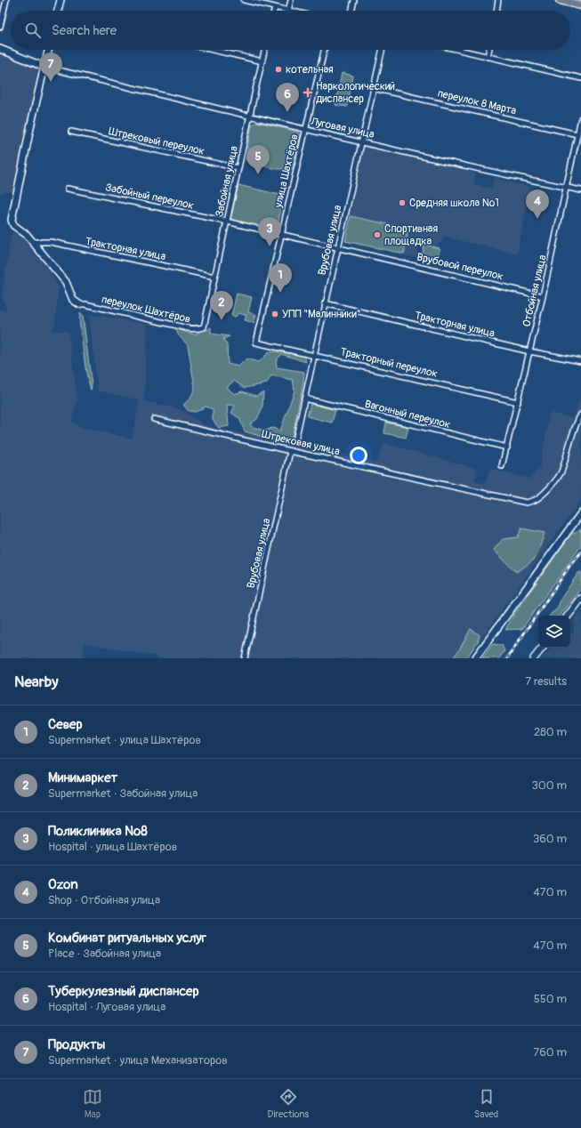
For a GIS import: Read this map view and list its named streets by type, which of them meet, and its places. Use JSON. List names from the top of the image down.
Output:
{
  "streets": {
    "street": [
      "переулок 8 Марта",
      "Луговая улица",
      "Штрековый переулок",
      "улица Шахтёров",
      "Забойная улица",
      "Забойный переулок",
      "Врубовая улица",
      "Тракторная улица",
      "Врубовой переулок",
      "Отбойная улица",
      "переулок Шахтёров",
      "Тракторный переулок",
      "Вагонный переулок",
      "Штрековая улица"
    ]
  },
  "crossings": [
    ["переулок 8 Марта", "Врубовая улица"],
    ["переулок 8 Марта", "Отбойная улица"],
    ["Луговая улица", "улица Шахтёров"],
    ["Луговая улица", "Забойная улица"],
    ["Луговая улица", "Врубовая улица"],
    ["Луговая улица", "Отбойная улица"],
    ["Штрековый переулок", "Забойная улица"],
    ["улица Шахтёров", "Врубовой переулок"],
    ["улица Шахтёров", "Тракторный переулок"],
    ["Забойная улица", "Забойный переулок"],
    ["Забойная улица", "Тракторная улица"],
    ["Забойная улица", "Врубовой переулок"],
    ["Забойная улица", "переулок Шахтёров"],
    ["Забойный переулок", "Врубовой переулок"],
    ["Врубовая улица", "Тракторная улица"],
    ["Врубовая улица", "Врубовой переулок"],
    ["Врубовая улица", "Тракторный переулок"],
    ["Врубовая улица", "Вагонный переулок"],
    ["Врубовая улица", "Штрековая улица"],
    ["Тракторная улица", "Отбойная улица"],
    ["Врубовой переулок", "Отбойная улица"],
    ["Отбойная улица", "Тракторный переулок"],
    ["Отбойная улица", "Вагонный переулок"]
  ],
  "places": {
    "other": [
      "котельная",
      "Средняя школа №1",
      "Спортивная площадка",
      "УПП \"Малинники\""
    ],
    "health": ["Наркологический диспансер"]
  },
  "page": {
    "search": "Search here",
    "pins": [
      "7",
      "6",
      "5",
      "4",
      "3",
      "1",
      "2"
    ],
    "heading": ["Nearby", "7 results"],
    "list": [
      {
        "mark": "1",
        "name": "Север",
        "note": "Supermarket · улица Шахтёров",
        "value": "280 m"
      },
      {
        "mark": "2",
        "name": "Минимаркет",
        "note": "Supermarket · Забойная улица",
        "value": "300 m"
      },
      {
        "mark": "3",
        "name": "Поликлиника №8",
        "note": "Hospital · улица Шахтёров",
        "value": "360 m"
      },
      {
        "mark": "4",
        "name": "Ozon",
        "note": "Shop · Отбойная улица",
        "value": "470 m"
      },
      {
        "mark": "5",
        "name": "Комбинат ритуальных услуг",
        "note": "Place · Забойная улица",
        "value": "470 m"
      },
      {
        "mark": "6",
        "name": "Туберкулезный диспансер",
        "note": "Hospital · Луговая улица",
        "value": "550 m"
      },
      {
        "mark": "7",
        "name": "Продукты",
        "note": "Supermarket · улица Механизаторов",
        "value": "760 m"
      }
    ],
    "nav": ["Map", "Directions", "Saved"]
  }
}
